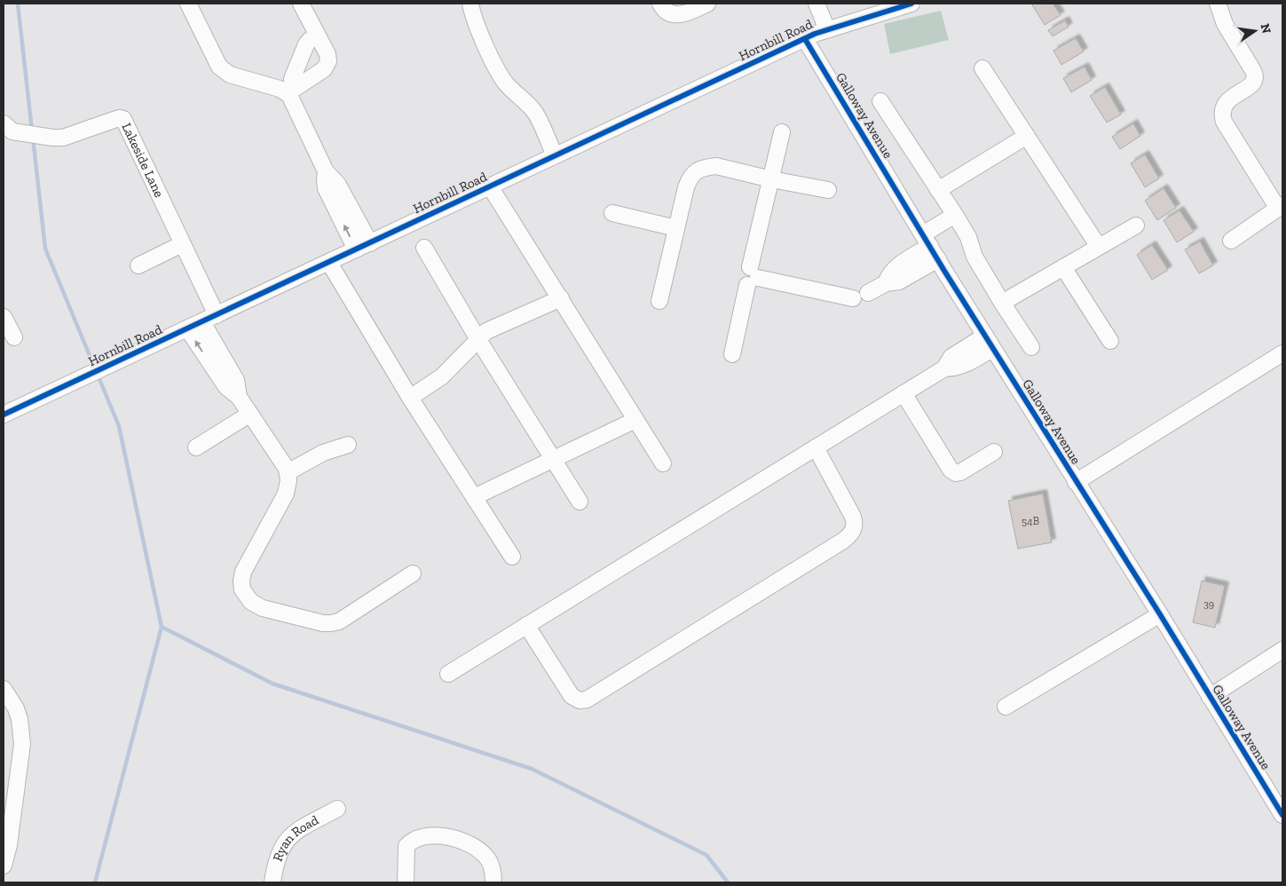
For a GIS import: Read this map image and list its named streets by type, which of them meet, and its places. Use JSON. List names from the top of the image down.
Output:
{
  "streets": {
    "street": [
      "Hornbill Road",
      "Galloway Avenue",
      "Lakeside Lane",
      "Ryan Road"
    ]
  },
  "crossings": [
    ["Hornbill Road", "Galloway Avenue"],
    ["Hornbill Road", "Lakeside Lane"]
  ],
  "house_numbers": ["54B", "39"],
  "north": "right"
}
